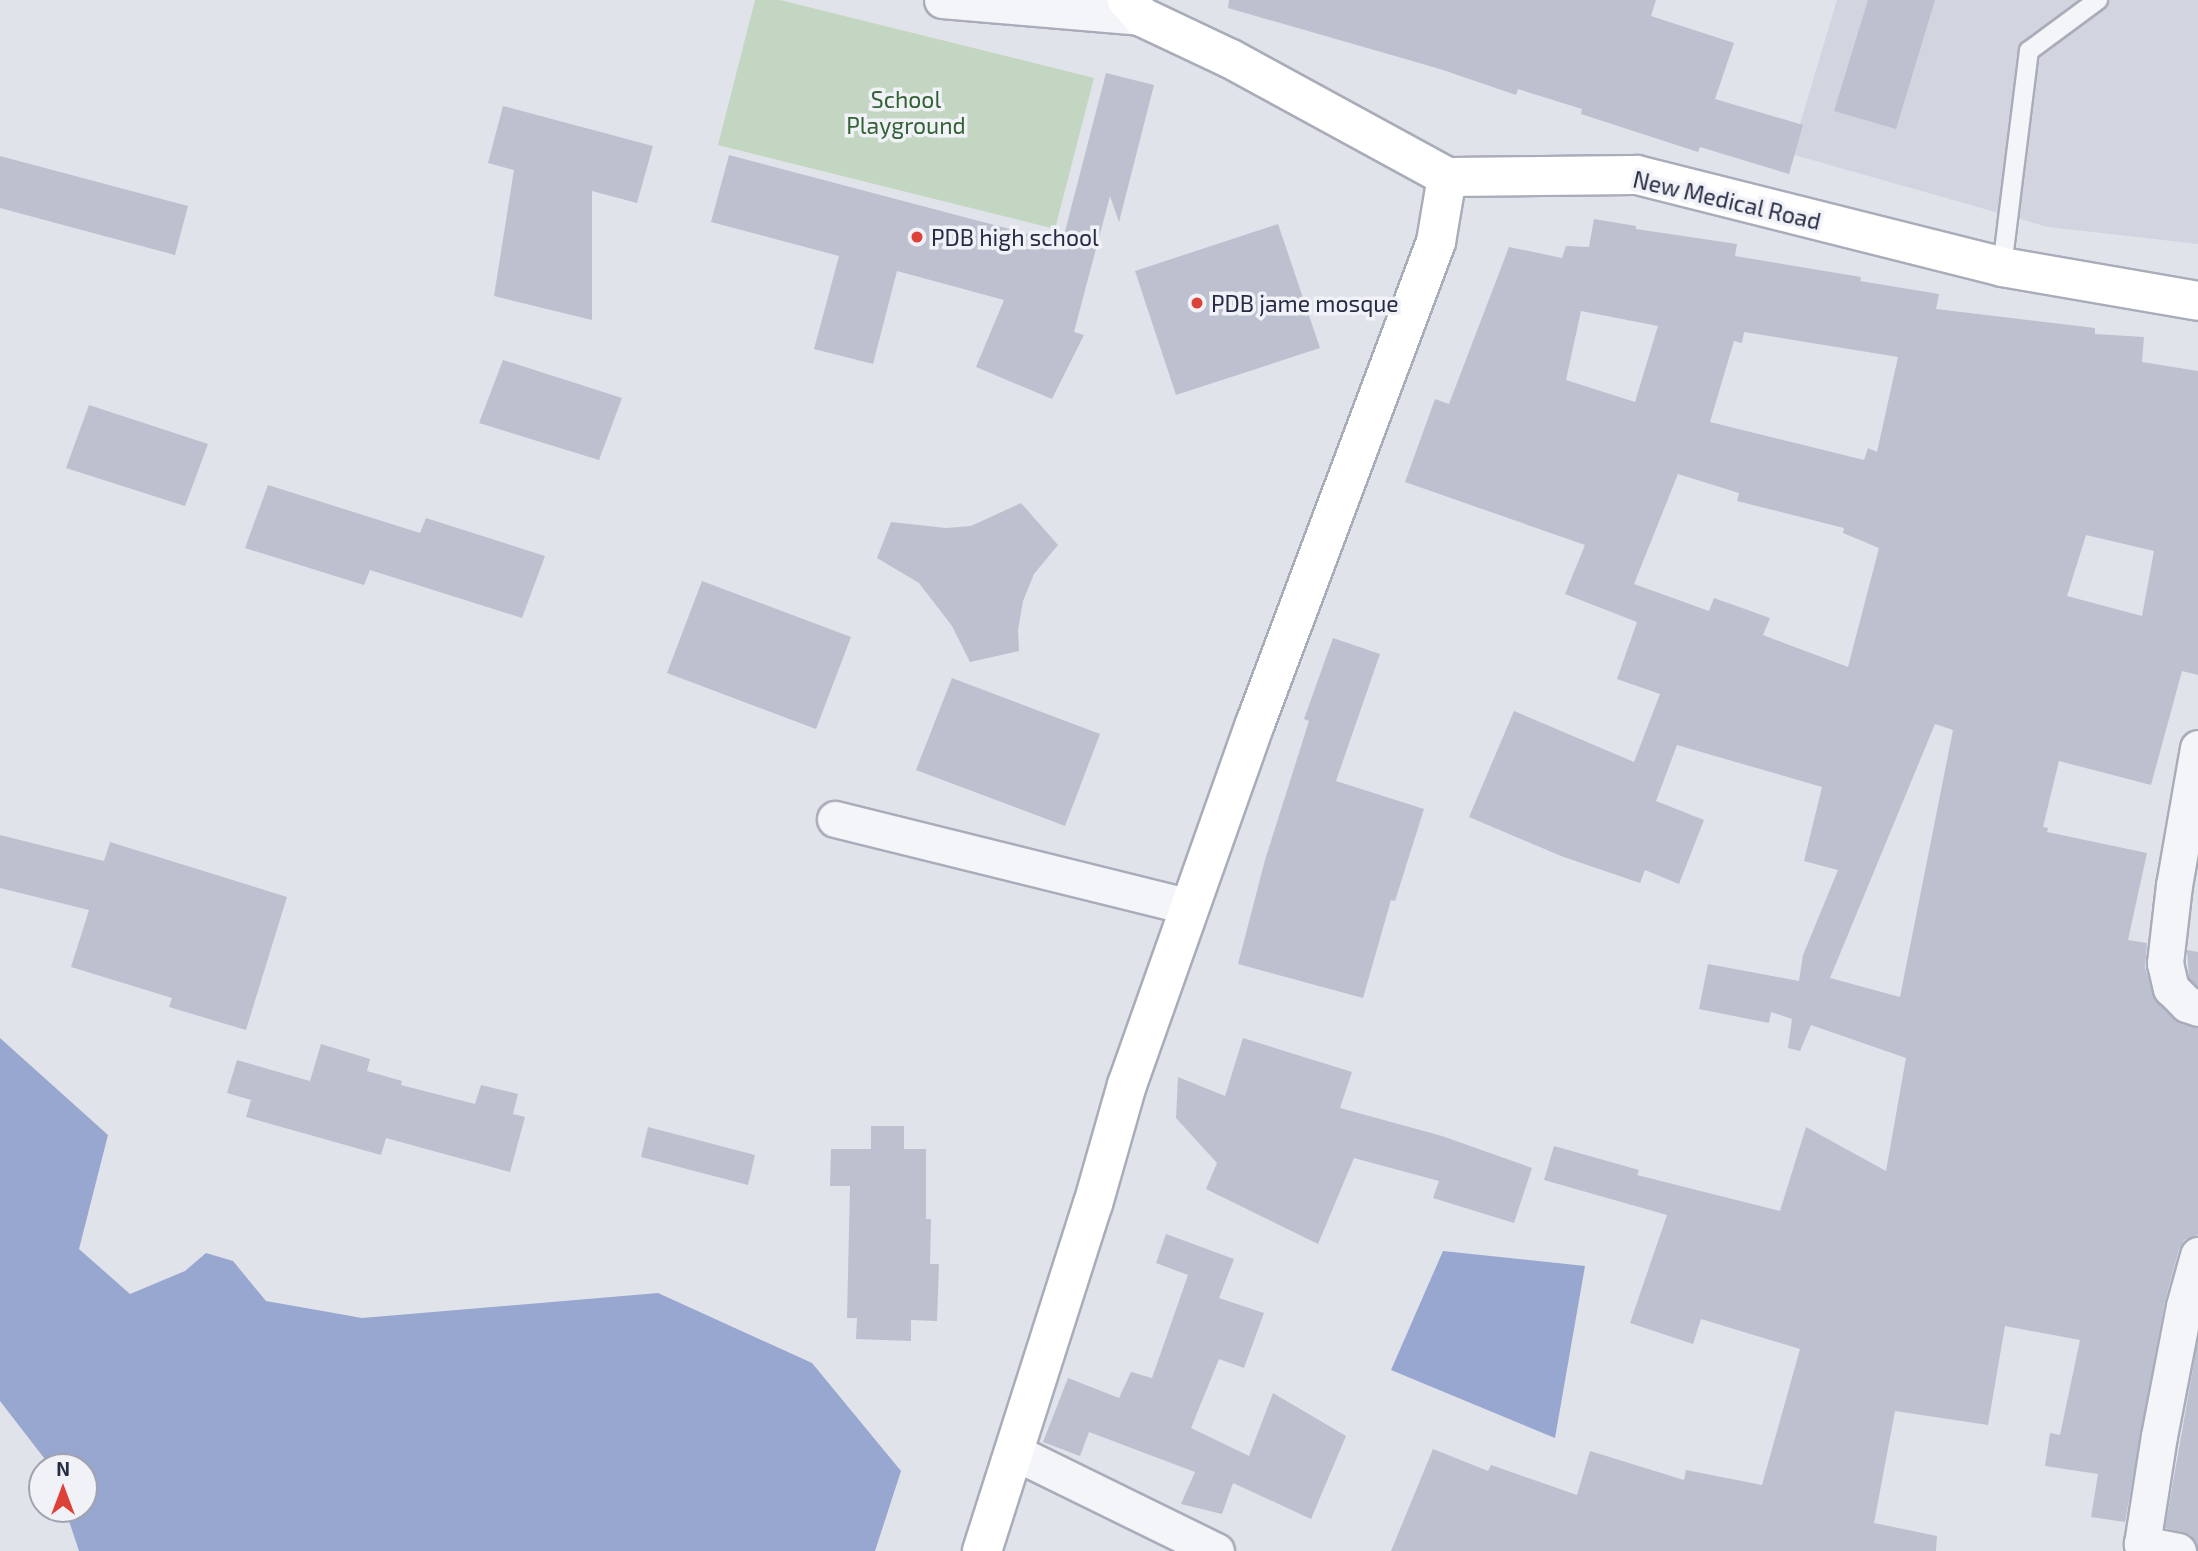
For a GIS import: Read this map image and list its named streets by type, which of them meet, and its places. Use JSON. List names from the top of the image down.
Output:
{
  "streets": {
    "street": ["New Medical Road"]
  },
  "parks": ["School Playground"],
  "places": ["PDB high school", "PDB jame mosque"],
  "north": "top"
}
